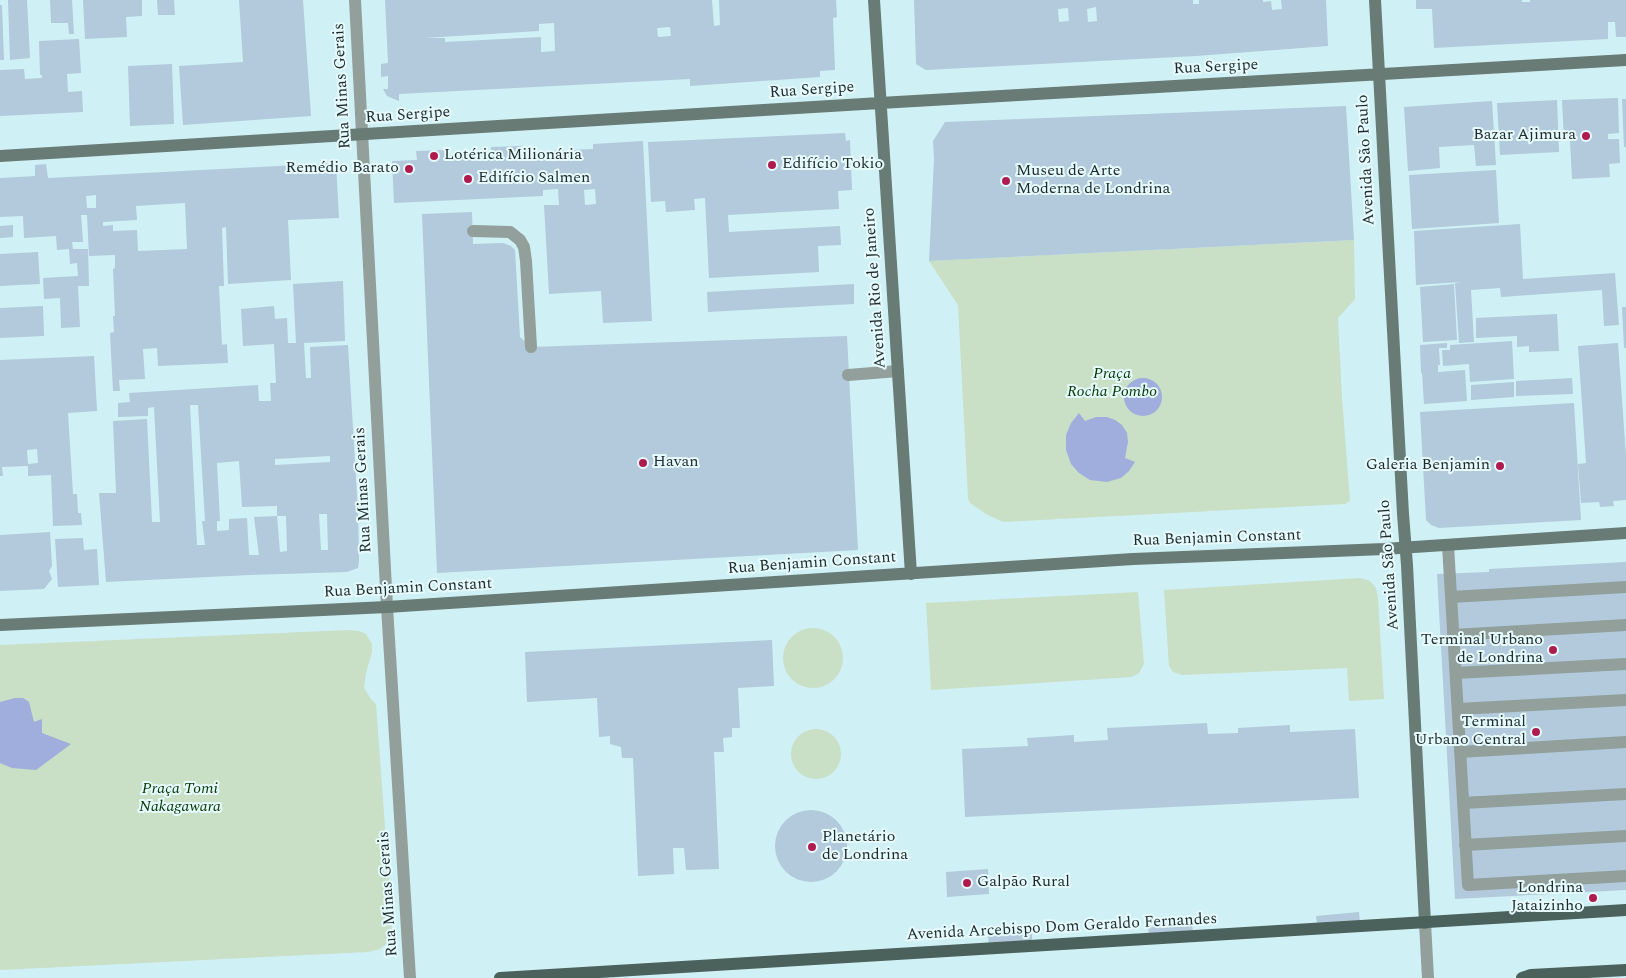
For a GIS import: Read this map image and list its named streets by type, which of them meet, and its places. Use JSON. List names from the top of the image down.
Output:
{
  "streets": {
    "main road": ["Avenida Arcebispo Dom Geraldo Fernandes"],
    "street": [
      "Rua Sergipe",
      "Rua Minas Gerais",
      "Avenida São Paulo",
      "Avenida Rio de Janeiro",
      "Rua Benjamin Constant"
    ]
  },
  "crossings": [
    ["Rua Sergipe", "Rua Minas Gerais"],
    ["Rua Sergipe", "Avenida São Paulo"],
    ["Rua Sergipe", "Avenida Rio de Janeiro"],
    ["Rua Minas Gerais", "Rua Benjamin Constant"],
    ["Avenida São Paulo", "Rua Benjamin Constant"],
    ["Avenida São Paulo", "Avenida Arcebispo Dom Geraldo Fernandes"],
    ["Avenida Rio de Janeiro", "Rua Benjamin Constant"]
  ],
  "parks": ["Praça Rocha Pombo", "Praça Tomi Nakagawara"],
  "places": [
    "Bazar Ajimura",
    "Lotérica Milionária",
    "Edifício Tokio",
    "Remédio Barato",
    "Edifício Salmen",
    "Museu de Arte Moderna de Londrina",
    "Havan",
    "Galeria Benjamin",
    "Terminal Urbano de Londrina",
    "Terminal Urbano Central",
    "Planetário de Londrina",
    "Galpão Rural",
    "Londrina Jataizinho"
  ]
}
